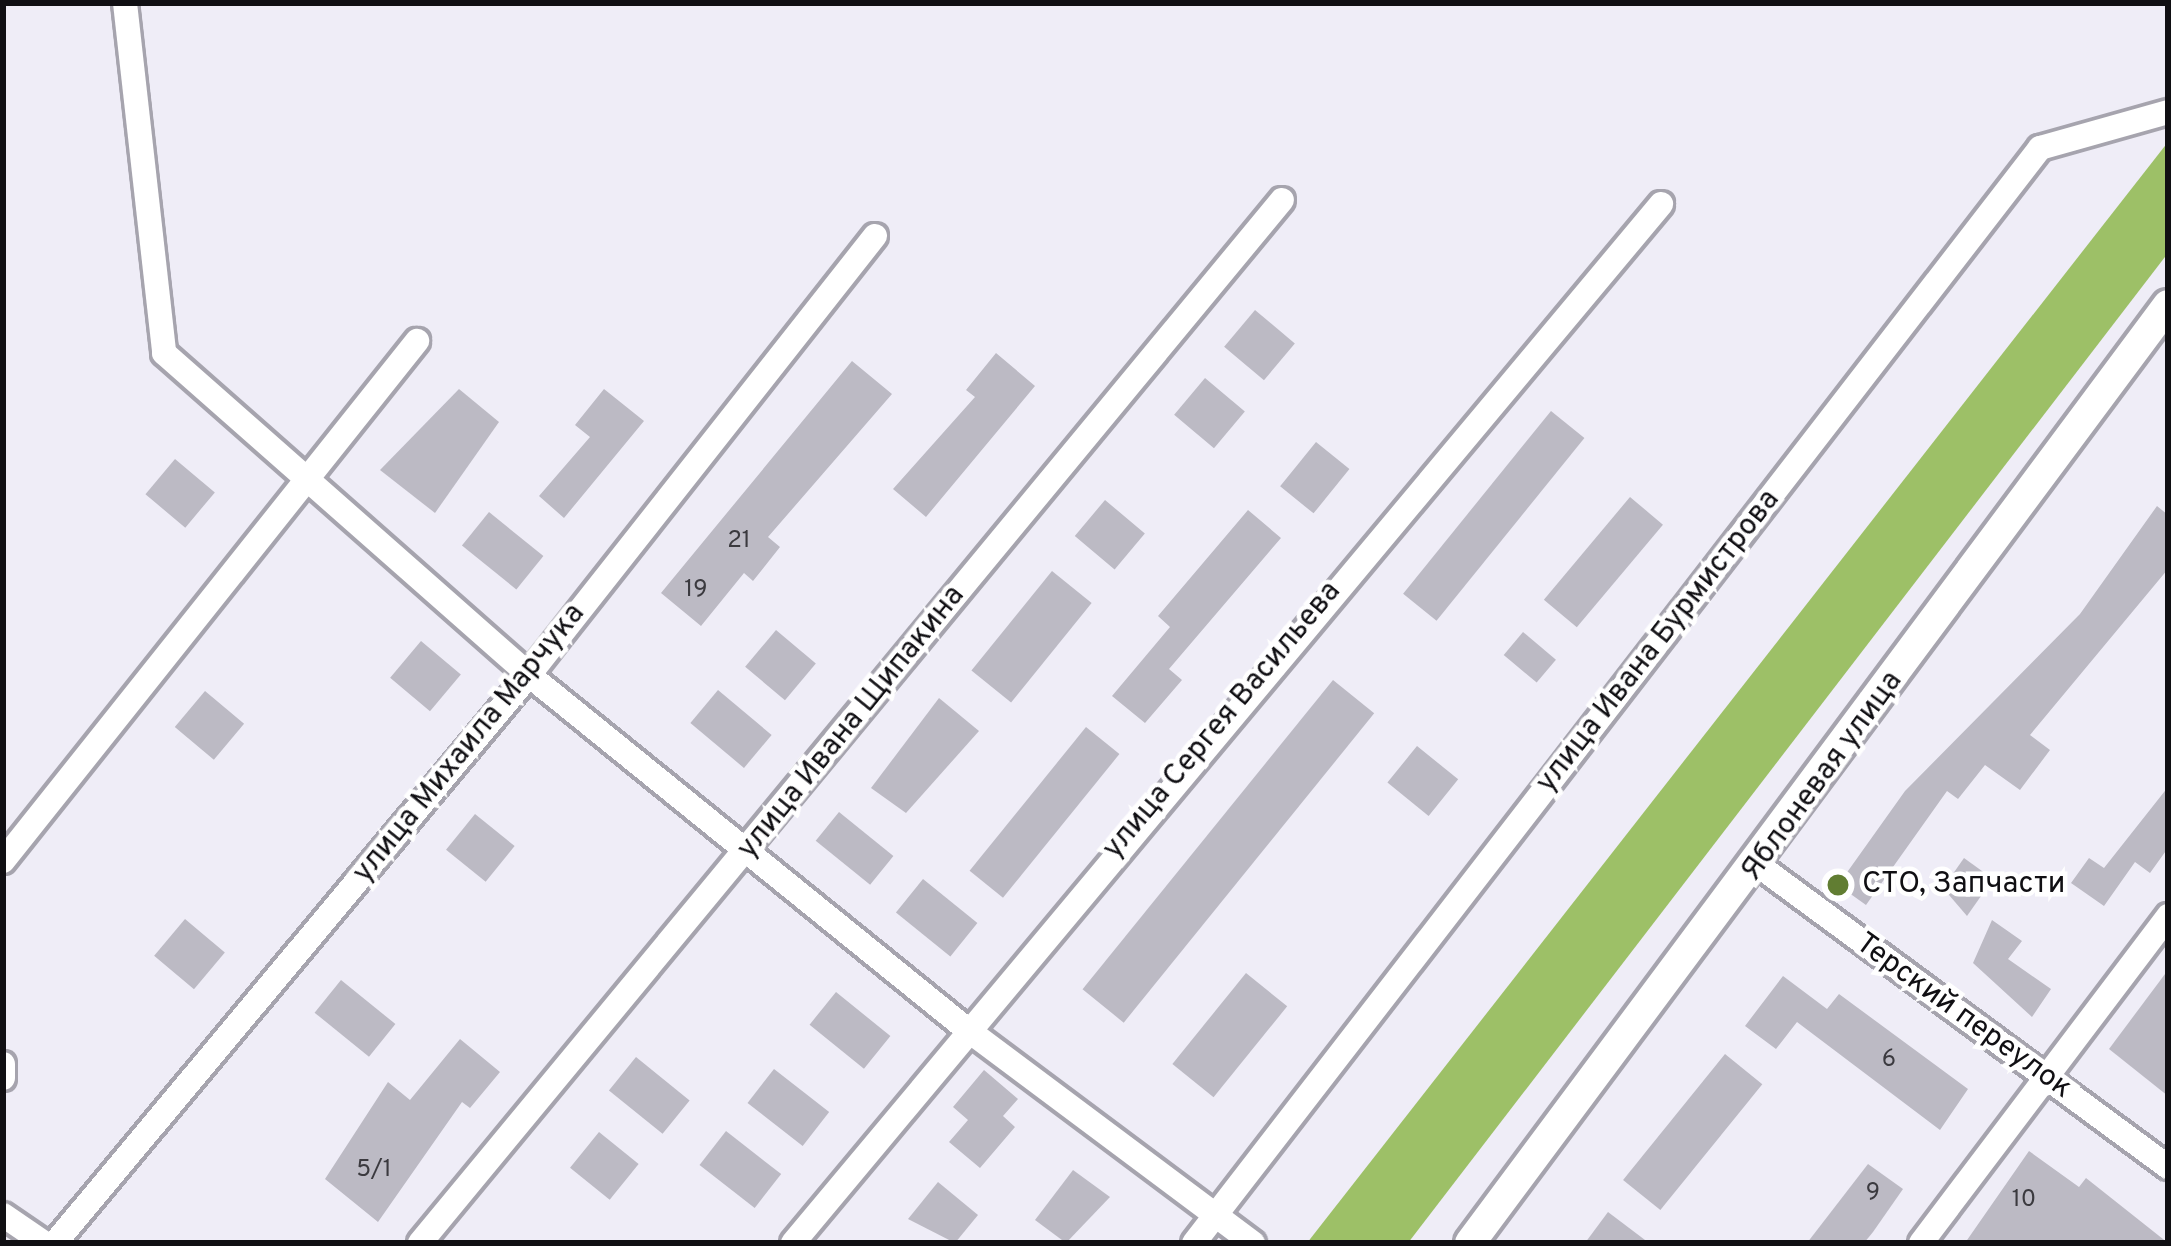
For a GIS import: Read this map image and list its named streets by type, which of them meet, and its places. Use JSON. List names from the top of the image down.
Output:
{
  "streets": {
    "street": [
      "улица Ивана Бурмистрова",
      "улица Сергея Васильева",
      "улица Ивана Щипакина",
      "улица Михаила Марчука",
      "Яблоневая улица",
      "Терский переулок"
    ]
  },
  "crossings": [
    ["Яблоневая улица", "Терский переулок"]
  ],
  "places": ["СТО, Запчасти"],
  "house_numbers": [
    "21",
    "19",
    "6",
    "5/1",
    "9",
    "10"
  ]
}
